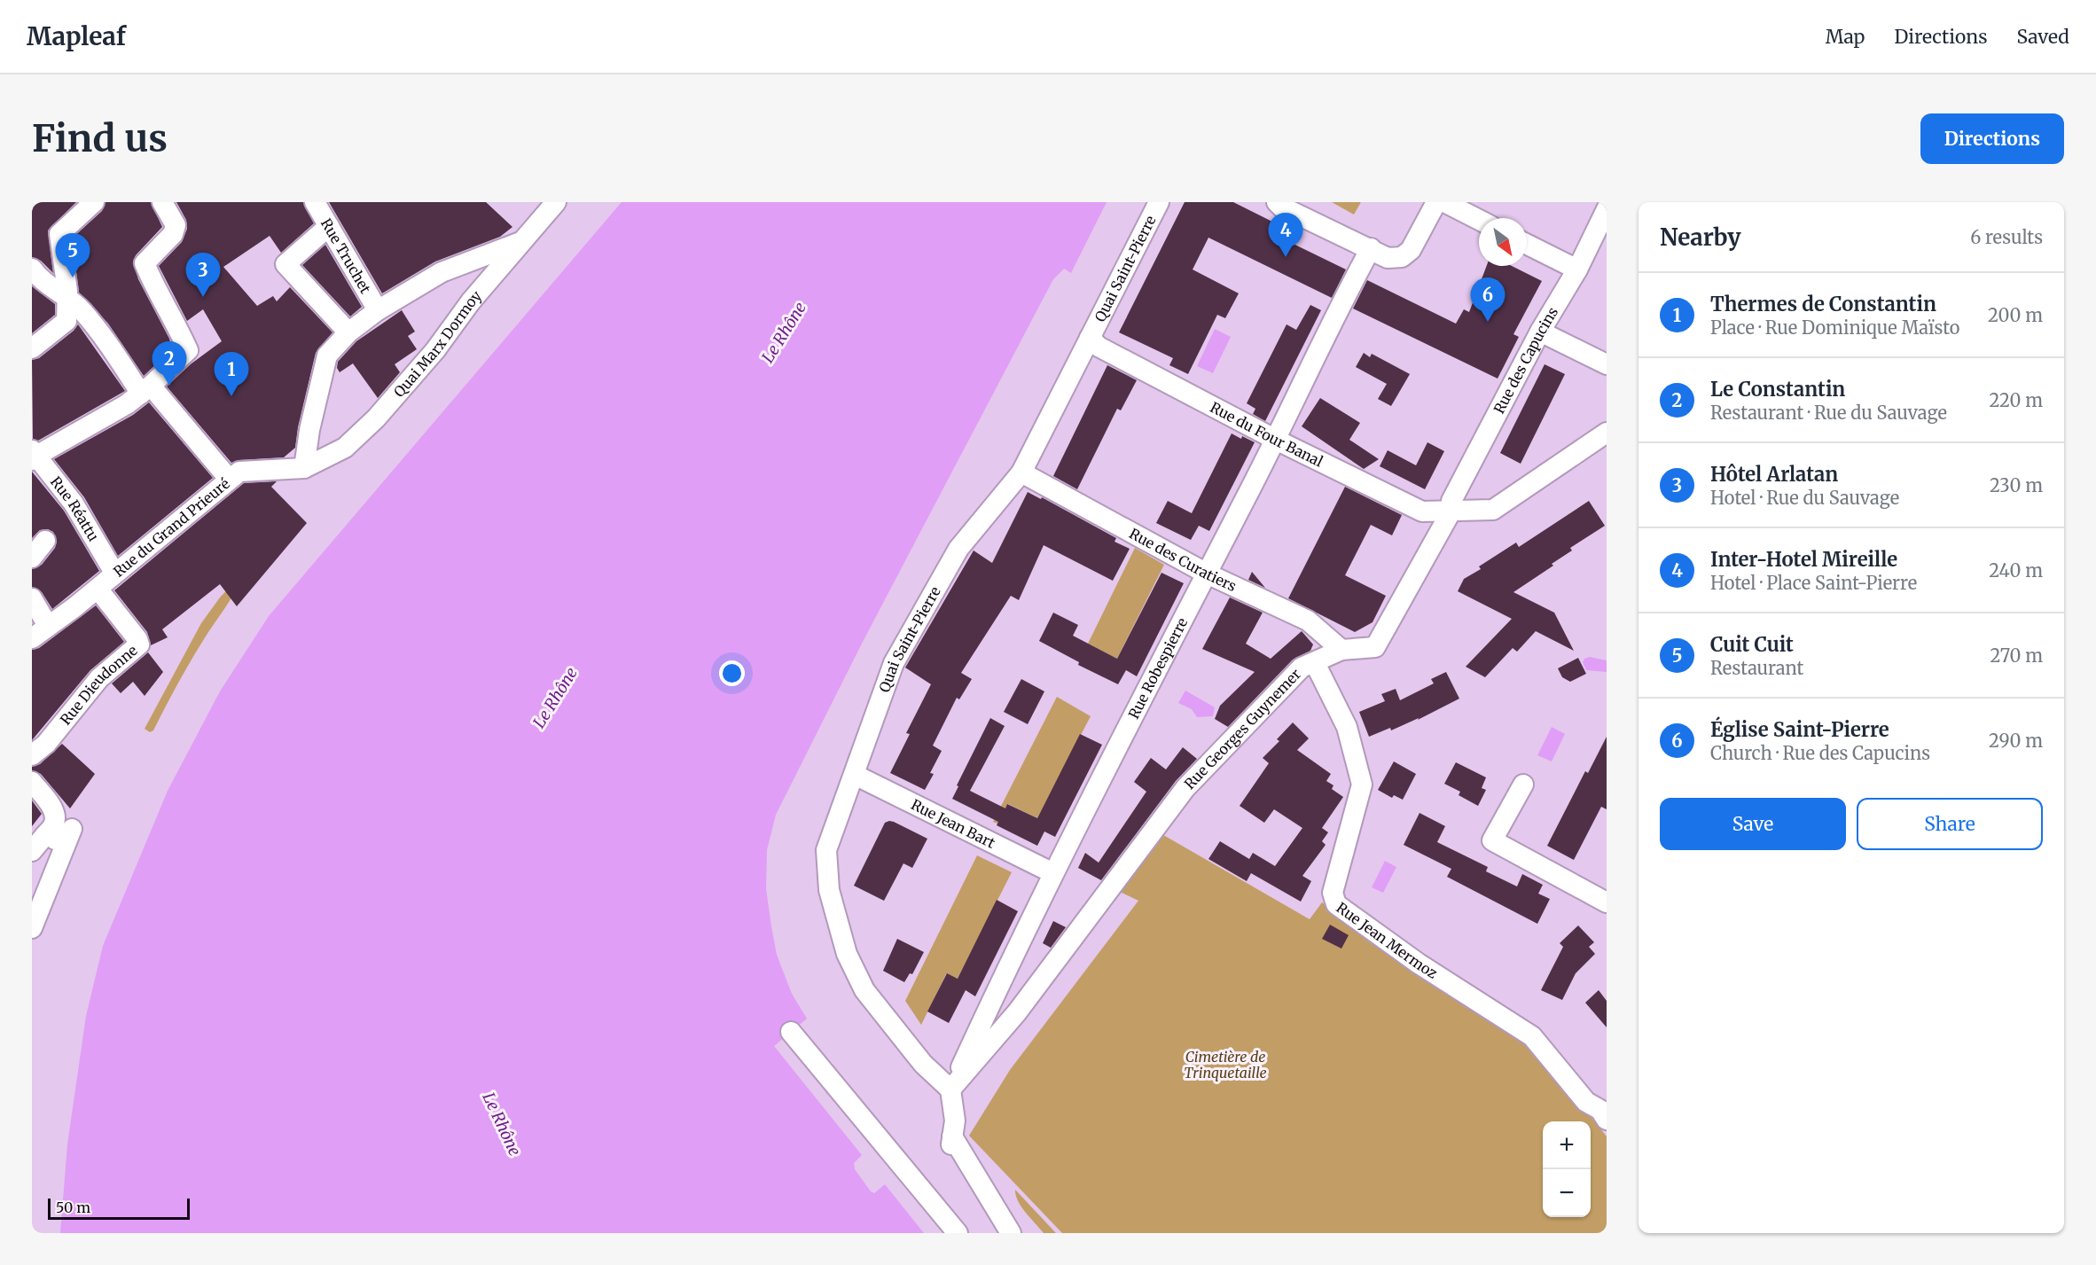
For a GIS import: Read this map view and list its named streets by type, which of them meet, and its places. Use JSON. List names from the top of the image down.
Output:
{
  "streets": {
    "street": [
      "Rue Truchet",
      "Quai Saint-Pierre",
      "Quai Marx Dormoy",
      "Rue des Capucins",
      "Rue du Four Banal",
      "Rue Réattu",
      "Rue du Grand Prieuré",
      "Rue des Curatiers",
      "Rue Robespierre",
      "Rue Dieudonne",
      "Rue Georges Guynemer",
      "Rue Jean Bart",
      "Rue Jean Mermoz"
    ]
  },
  "crossings": [
    ["Quai Saint-Pierre", "Rue du Four Banal"],
    ["Quai Saint-Pierre", "Rue des Curatiers"],
    ["Quai Saint-Pierre", "Rue Robespierre"],
    ["Quai Saint-Pierre", "Rue Georges Guynemer"],
    ["Quai Saint-Pierre", "Rue Jean Bart"],
    ["Quai Marx Dormoy", "Rue du Grand Prieuré"],
    ["Rue des Capucins", "Rue du Four Banal"],
    ["Rue des Capucins", "Rue Georges Guynemer"],
    ["Rue du Four Banal", "Rue Robespierre"],
    ["Rue du Four Banal", "Rue Georges Guynemer"],
    ["Rue Réattu", "Rue du Grand Prieuré"],
    ["Rue du Grand Prieuré", "Rue Dieudonne"],
    ["Rue des Curatiers", "Rue Robespierre"],
    ["Rue des Curatiers", "Rue Georges Guynemer"],
    ["Rue Robespierre", "Rue Georges Guynemer"],
    ["Rue Robespierre", "Rue Jean Bart"],
    ["Rue Georges Guynemer", "Rue Jean Mermoz"]
  ],
  "water": ["Le Rhône"],
  "parks": ["Cimetière de Trinquetaille"],
  "scale_bar": "50 m",
  "north": "bottom right",
  "page": {
    "header": "Mapleaf",
    "nav": ["Map", "Directions", "Saved"],
    "buttons": [
      "Directions",
      ["Save", "Share"]
    ],
    "title": "Find us",
    "heading": ["Nearby", "6 results"],
    "pins": [
      "4",
      "5",
      "3",
      "6",
      "2",
      "1"
    ],
    "list": [
      {
        "mark": "1",
        "name": "Thermes de Constantin",
        "note": "Place · Rue Dominique Maïsto",
        "value": "200 m"
      },
      {
        "mark": "2",
        "name": "Le Constantin",
        "note": "Restaurant · Rue du Sauvage",
        "value": "220 m"
      },
      {
        "mark": "3",
        "name": "Hôtel Arlatan",
        "note": "Hotel · Rue du Sauvage",
        "value": "230 m"
      },
      {
        "mark": "4",
        "name": "Inter-Hotel Mireille",
        "note": "Hotel · Place Saint-Pierre",
        "value": "240 m"
      },
      {
        "mark": "5",
        "name": "Cuit Cuit",
        "note": "Restaurant",
        "value": "270 m"
      },
      {
        "mark": "6",
        "name": "Église Saint-Pierre",
        "note": "Church · Rue des Capucins",
        "value": "290 m"
      }
    ],
    "map_buttons": ["+", "−"],
    "scale": "50 m"
  }
}
